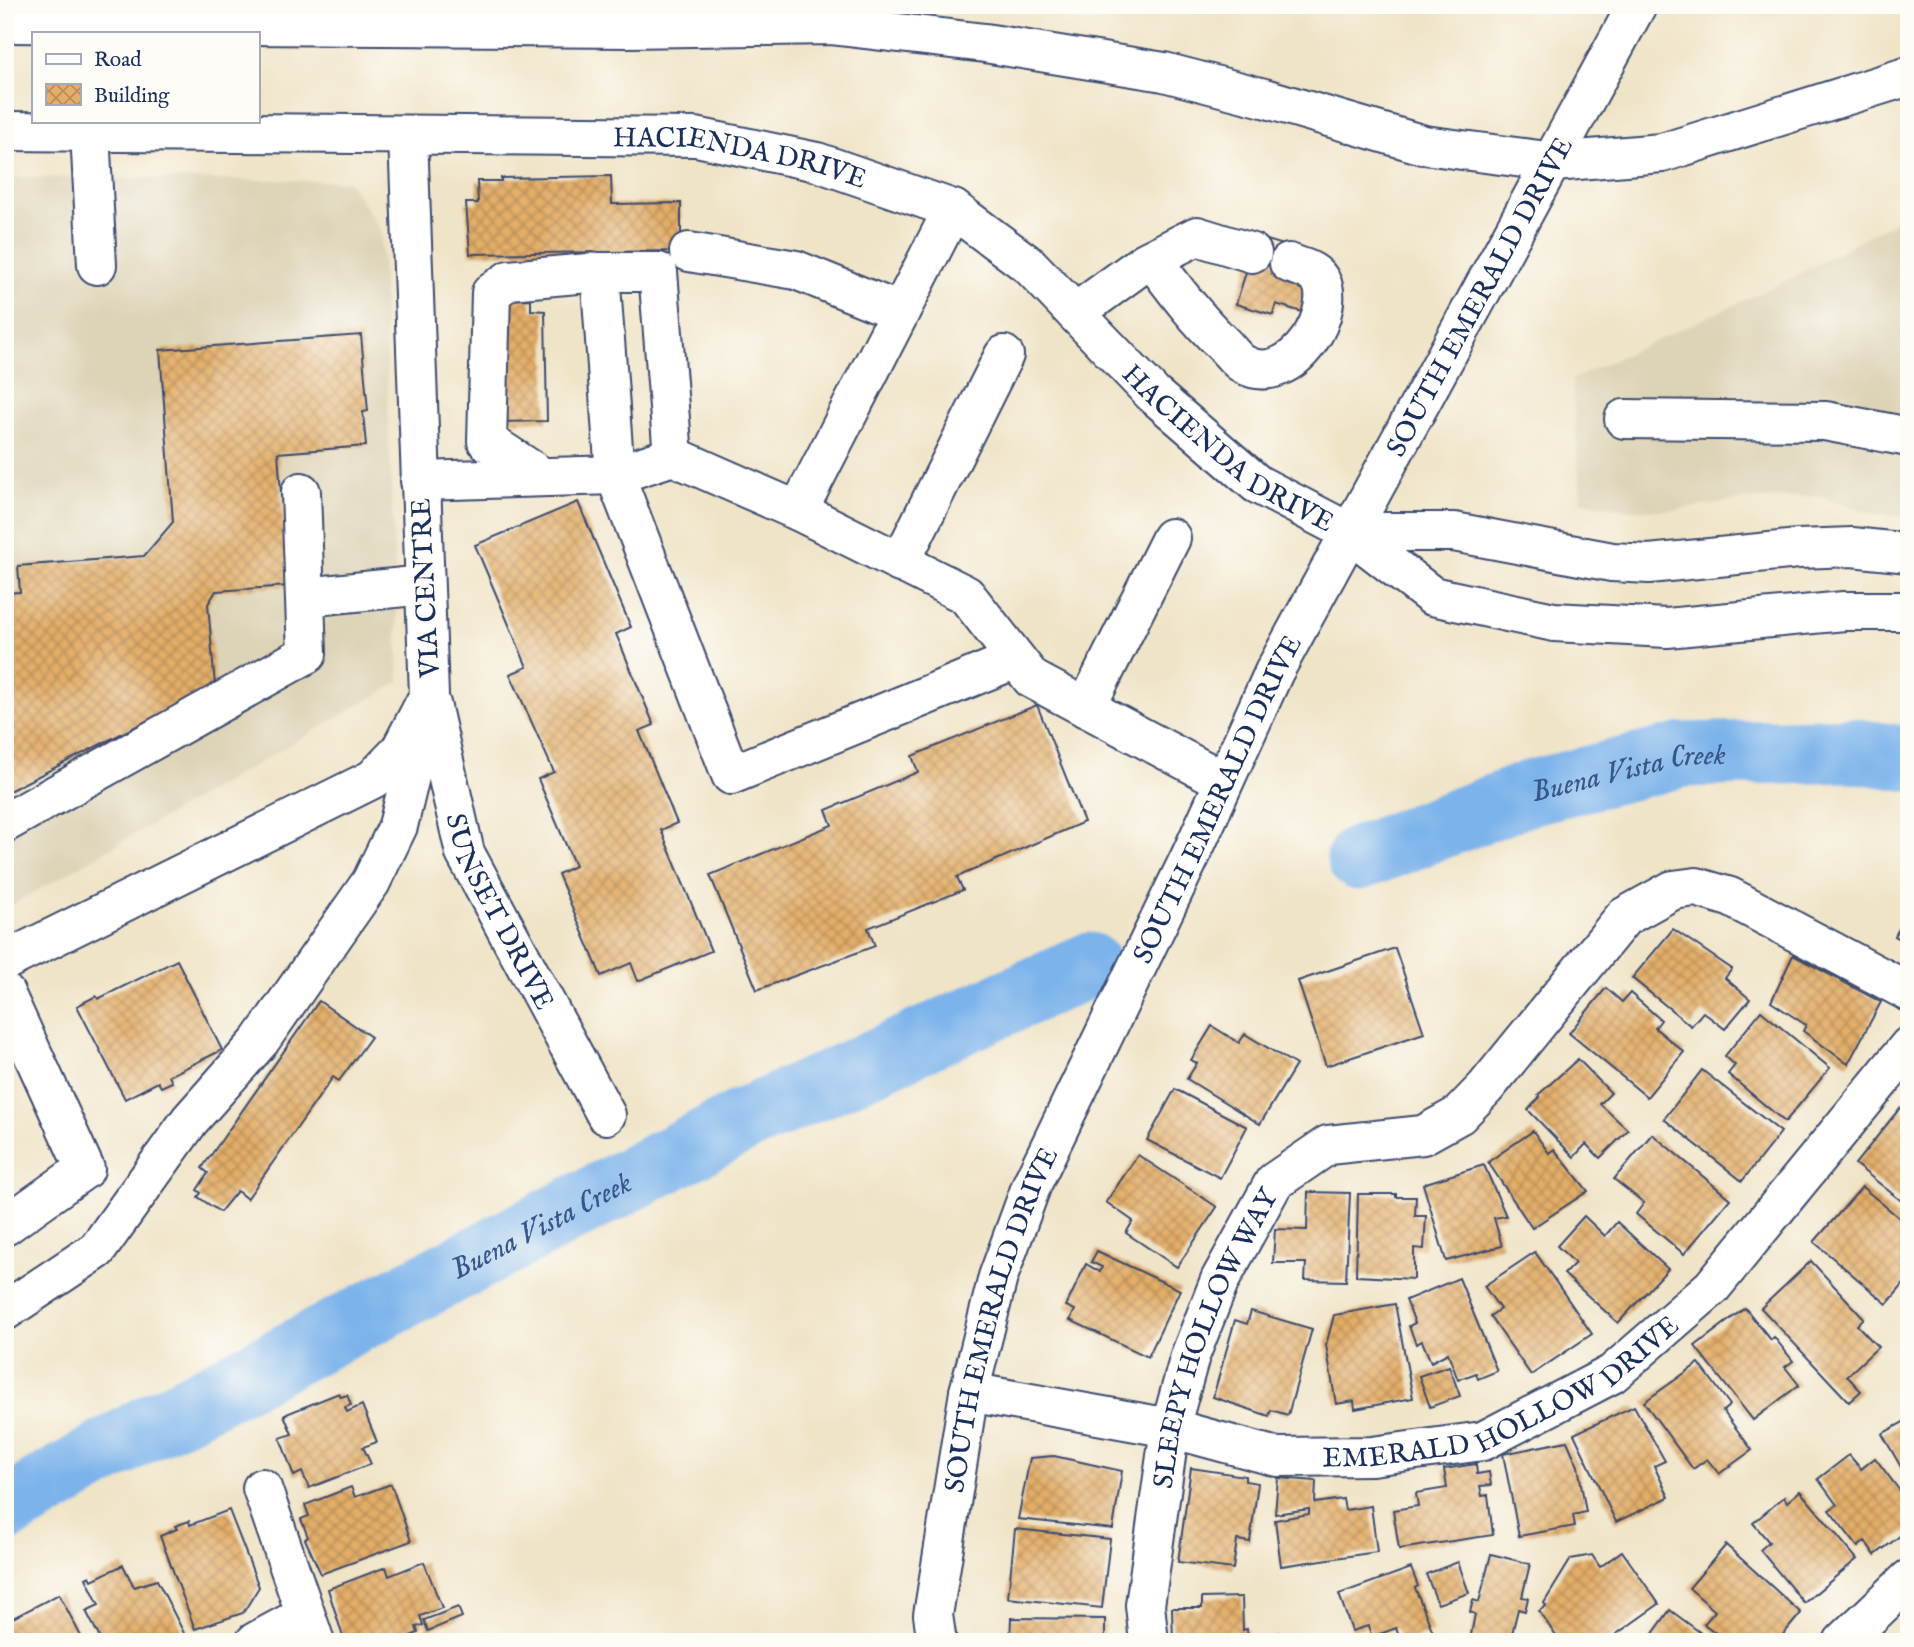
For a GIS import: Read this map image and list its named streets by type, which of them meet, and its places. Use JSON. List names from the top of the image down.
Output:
{
  "streets": {
    "main road": [
      "HACIENDA DRIVE",
      "SOUTH EMERALD DRIVE",
      "VIA CENTRE",
      "SUNSET DRIVE",
      "SLEEPY HOLLOW WAY",
      "EMERALD HOLLOW DRIVE"
    ]
  },
  "crossings": [
    ["HACIENDA DRIVE", "SOUTH EMERALD DRIVE"],
    ["HACIENDA DRIVE", "VIA CENTRE"],
    ["SOUTH EMERALD DRIVE", "EMERALD HOLLOW DRIVE"],
    ["VIA CENTRE", "SUNSET DRIVE"],
    ["SLEEPY HOLLOW WAY", "EMERALD HOLLOW DRIVE"]
  ],
  "water": ["Buena Vista Creek"],
  "legend": ["Road", "Building"]
}
